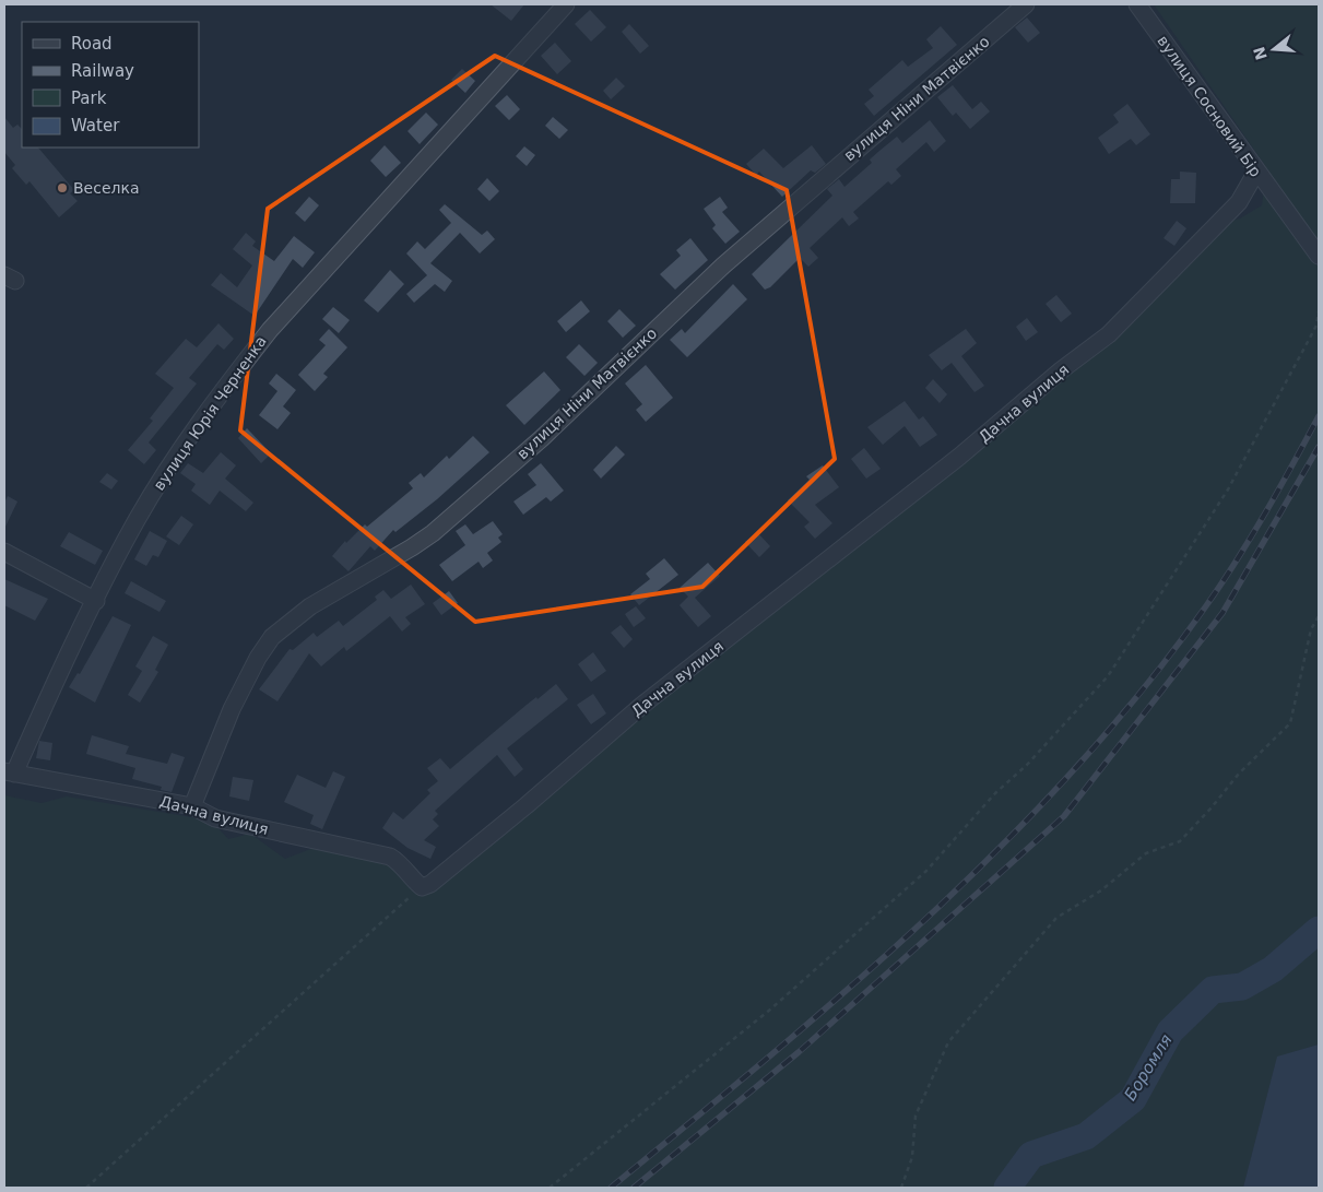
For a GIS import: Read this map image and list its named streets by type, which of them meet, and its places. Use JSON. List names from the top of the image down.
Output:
{
  "streets": {
    "street": [
      "вулиця Ніни Матвієнко",
      "вулиця Сосновий Бір",
      "Дачна вулиця",
      "вулиця Юрія Черненка"
    ]
  },
  "crossings": [
    ["вулиця Ніни Матвієнко", "Дачна вулиця"],
    ["вулиця Сосновий Бір", "Дачна вулиця"],
    ["Дачна вулиця", "вулиця Юрія Черненка"]
  ],
  "water": ["Боромля"],
  "places": ["Веселка"],
  "legend": [
    "Road",
    "Railway",
    "Park",
    "Water"
  ],
  "north": "left"
}
